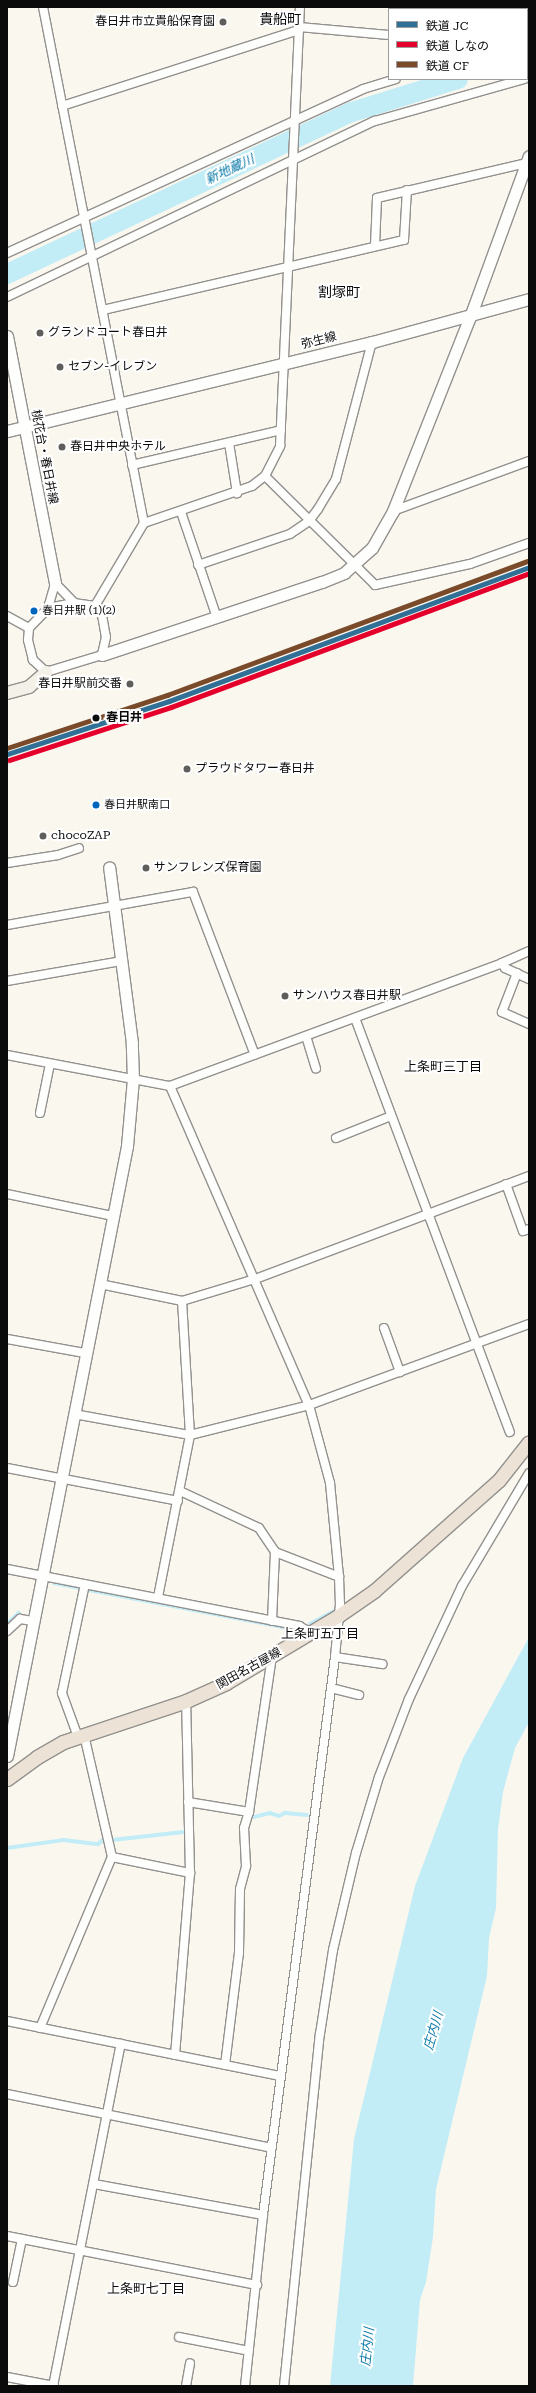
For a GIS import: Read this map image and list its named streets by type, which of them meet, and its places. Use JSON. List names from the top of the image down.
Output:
{
  "streets": {
    "main road": ["関田名古屋線"],
    "street": ["弥生線", "桃花台・春日井線"]
  },
  "crossings": [
    ["弥生線", "桃花台・春日井線"]
  ],
  "districts": [
    "貴船町",
    "割塚町",
    "上条町三丁目",
    "上条町五丁目",
    "上条町七丁目"
  ],
  "water": ["新地蔵川", "庄内川"],
  "places": [
    "春日井市立貴船保育園",
    "グランドコート春日井",
    "セブン-イレブン",
    "春日井中央ホテル",
    "春日井駅 (1)(2)",
    "春日井駅前交番",
    "春日井",
    "プラウドタワー春日井",
    "春日井駅南口",
    "chocoZAP",
    "サンフレンズ保育園",
    "サンハウス春日井駅"
  ],
  "lines": ["rail line CF", "rail line JC", "rail line しなの"],
  "legend": ["鉄道 JC", "鉄道 しなの", "鉄道 CF"]
}
